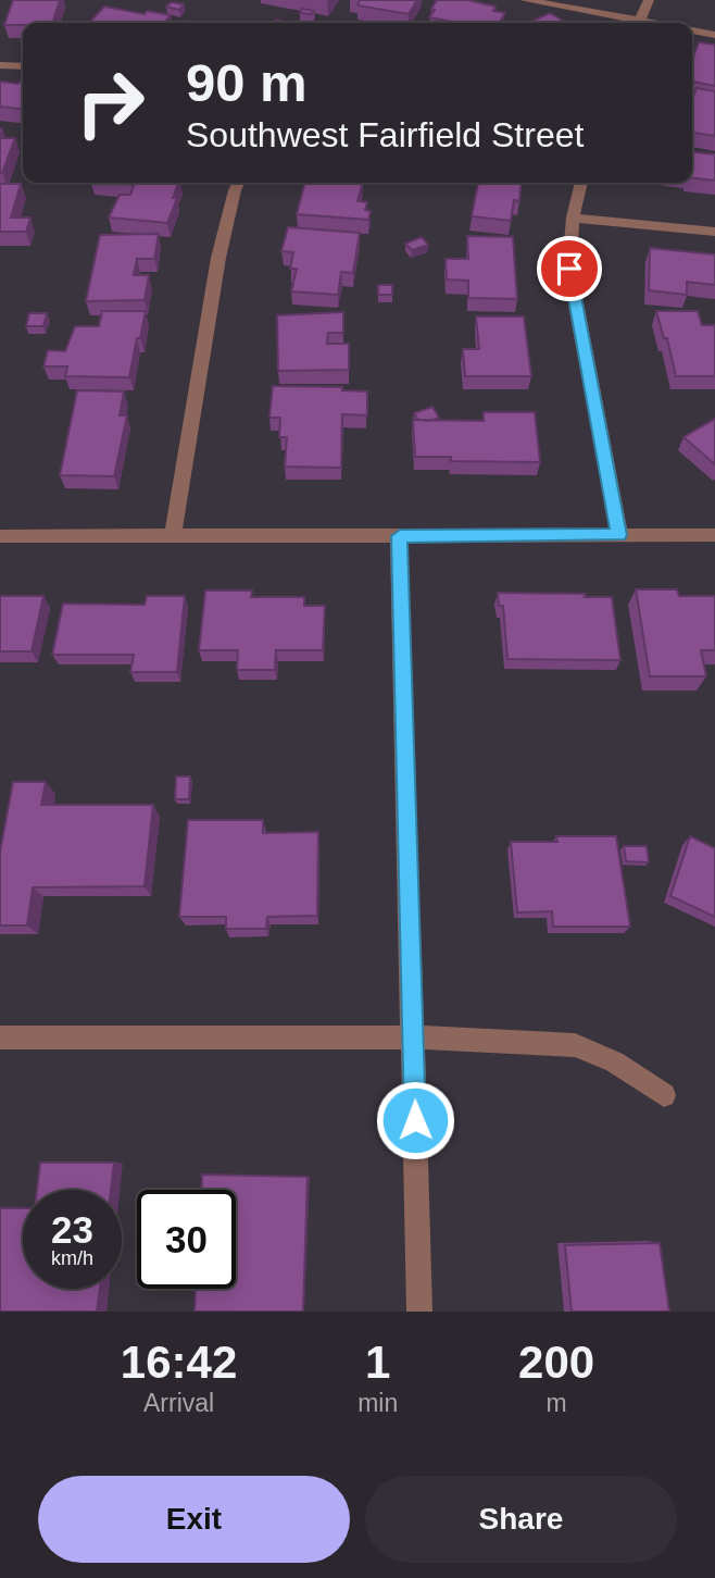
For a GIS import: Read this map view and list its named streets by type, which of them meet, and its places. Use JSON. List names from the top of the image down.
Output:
{
  "page": {
    "turn": ["90 m", "Southwest Fairfield Street"],
    "speed": "23 km/h",
    "limit": "30",
    "eta": [
      "16:42",
      "Arrival",
      "1",
      "min",
      "200",
      "m"
    ],
    "buttons": ["Exit", "Share"]
  }
}
